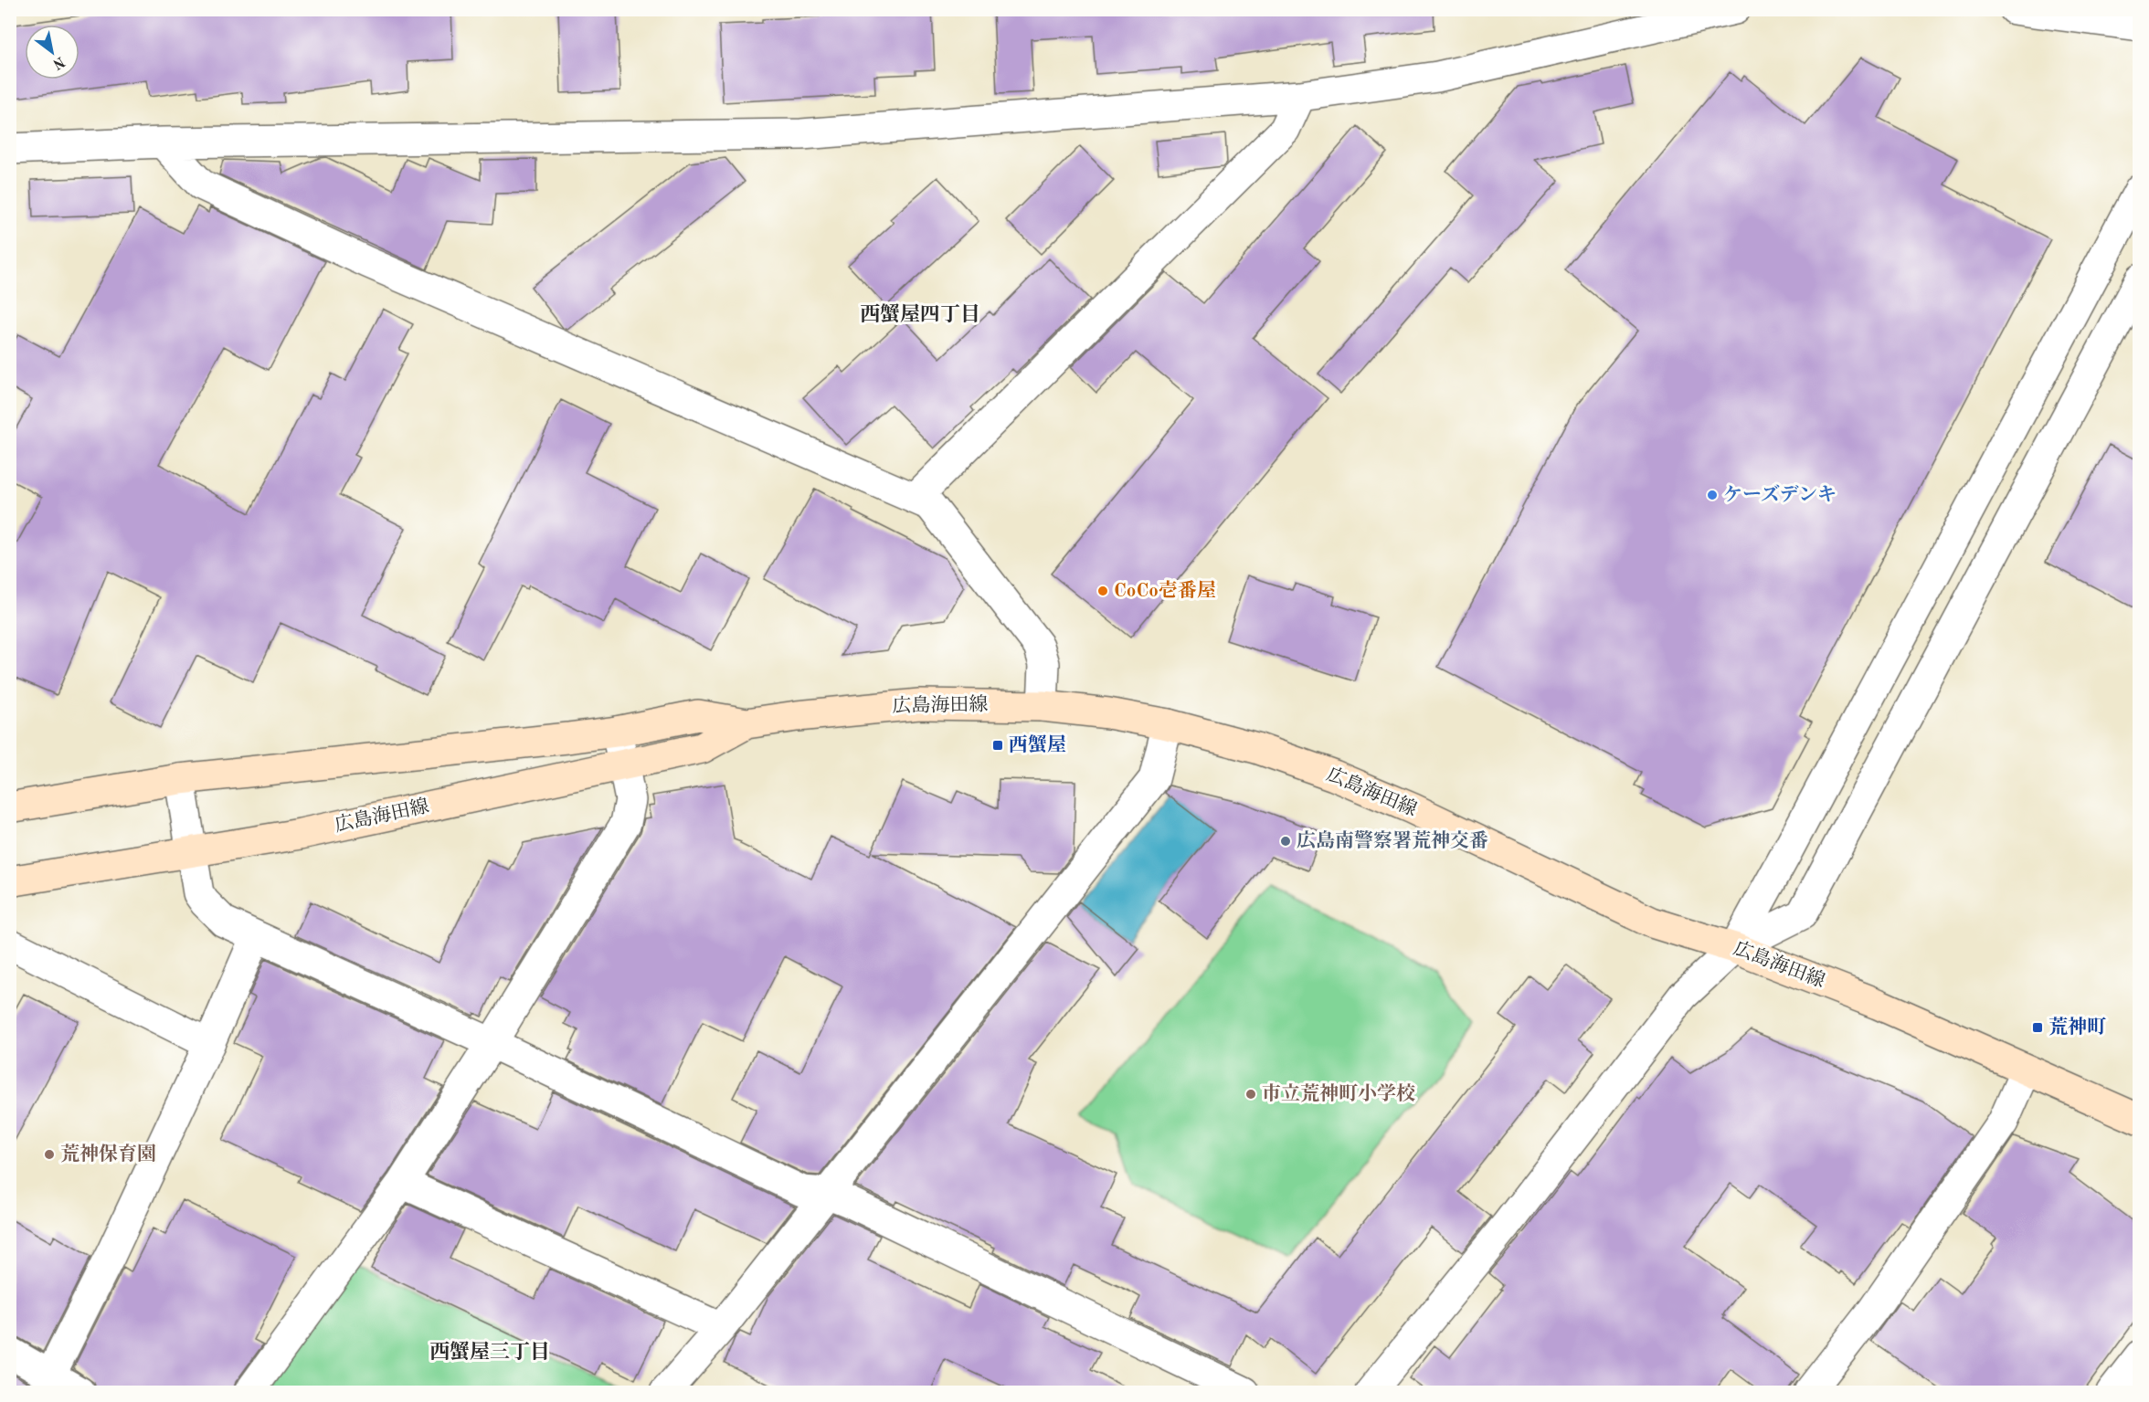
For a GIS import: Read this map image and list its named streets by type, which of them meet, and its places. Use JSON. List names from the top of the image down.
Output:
{
  "streets": {
    "main road": ["広島海田線"]
  },
  "districts": ["西蟹屋四丁目", "西蟹屋三丁目"],
  "places": {
    "other": [
      "ケーズデンキ",
      "CoCo壱番屋",
      "広島南警察署荒神交番",
      "市立荒神町小学校",
      "荒神保育園"
    ],
    "transit": ["西蟹屋", "荒神町"]
  },
  "north": "bottom right"
}
